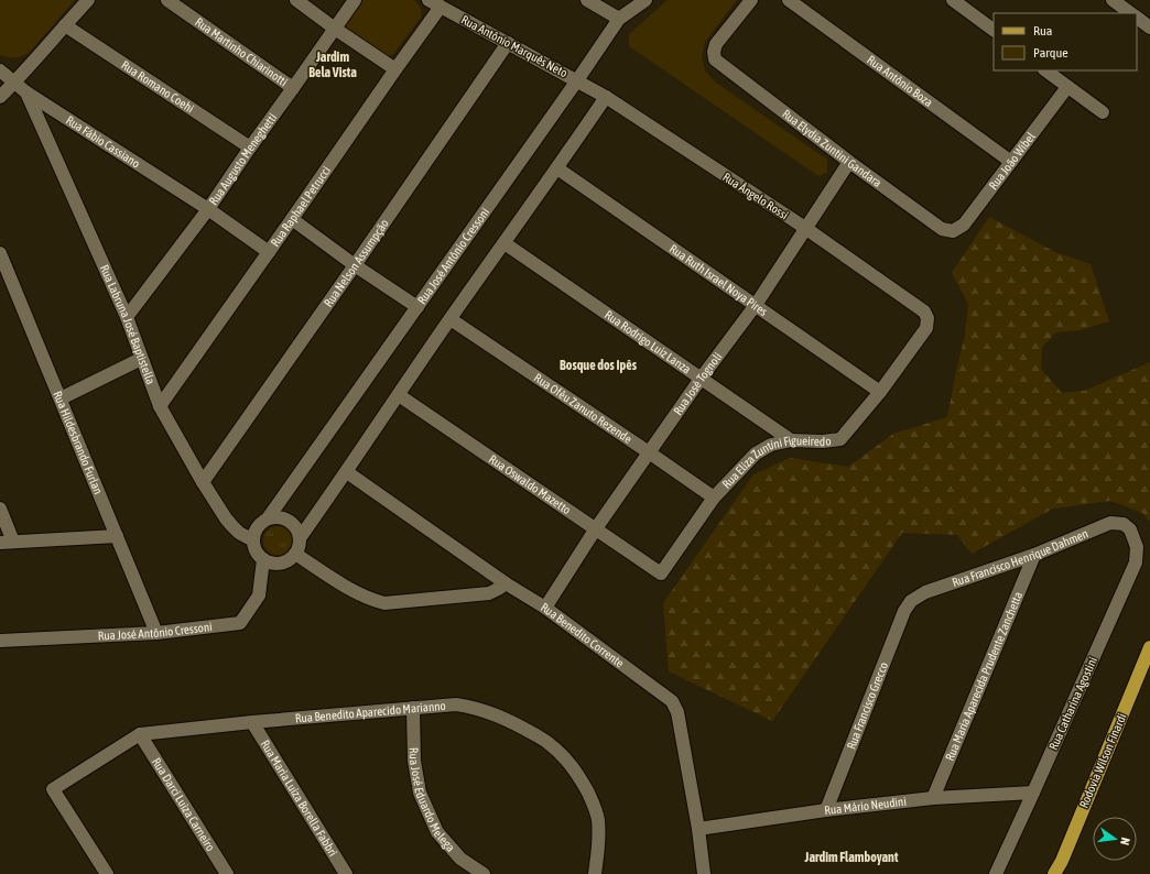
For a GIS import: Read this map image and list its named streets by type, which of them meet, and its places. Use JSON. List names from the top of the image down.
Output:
{
  "streets": {
    "main road": ["Rodovia Wilson Finardi"],
    "street": [
      "Rua Antônio Marquês Neto",
      "Rua Martinho Chiarinotti",
      "Rua Antônio Boza",
      "Rua Romano Coehi",
      "Rua Fábio Cassiano",
      "Rua Elydia Zuntini Gandara",
      "Rua Augusto Meneghetti",
      "Rua João Wibel",
      "Rua Ângelo Rossi",
      "Rua Raphael Petrucci",
      "Rua José Antônio Cressoni",
      "Rua Nelson Assumpção",
      "Rua Ruth Israel Noya Pires",
      "Rua Labruna José Baptistella",
      "Rua Rodrigo Luiz Lanza",
      "Rua José Tognoli",
      "Rua Ofêu Zanuto Rezende",
      "Rua Hildesbrando Furlan",
      "Rua Eliza Zuntini Figueiredo",
      "Rua Oswaldo Mazetto",
      "Rua Francisco Henrique Dahmen",
      "Rua Benedito Corrente",
      "Rua Maria Aparecida Prudente Zanchetta",
      "Rua Catharina Agostini",
      "Rua Francisco Grecco",
      "Rua Benedito Aparecido Marianno",
      "Rua Maria Luiza Borella Fabbri",
      "Rua José Eduardo Melega",
      "Rua Darci Luiza Carneiro",
      "Rua Mário Neudini"
    ]
  },
  "crossings": [
    ["Rua Antônio Marquês Neto", "Rua Ângelo Rossi"],
    ["Rua Antônio Marquês Neto", "Rua Raphael Petrucci"],
    ["Rua Antônio Marquês Neto", "Rua José Antônio Cressoni"],
    ["Rua Antônio Marquês Neto", "Rua Nelson Assumpção"],
    ["Rua Martinho Chiarinotti", "Rua Augusto Meneghetti"],
    ["Rua Antônio Boza", "Rua João Wibel"],
    ["Rua Romano Coehi", "Rua Augusto Meneghetti"],
    ["Rua Fábio Cassiano", "Rua Augusto Meneghetti"],
    ["Rua Fábio Cassiano", "Rua Raphael Petrucci"],
    ["Rua Fábio Cassiano", "Rua Labruna José Baptistella"],
    ["Rua Elydia Zuntini Gandara", "Rua João Wibel"],
    ["Rua Elydia Zuntini Gandara", "Rua José Tognoli"],
    ["Rua Augusto Meneghetti", "Rua Labruna José Baptistella"],
    ["Rua Ângelo Rossi", "Rua José Antônio Cressoni"],
    ["Rua Ângelo Rossi", "Rua José Tognoli"],
    ["Rua Ângelo Rossi", "Rua Eliza Zuntini Figueiredo"],
    ["Rua Raphael Petrucci", "Rua Labruna José Baptistella"],
    ["Rua José Antônio Cressoni", "Rua Labruna José Baptistella"],
    ["Rua José Antônio Cressoni", "Rua Hildesbrando Furlan"],
    ["Rua Nelson Assumpção", "Rua Labruna José Baptistella"],
    ["Rua Ruth Israel Noya Pires", "Rua José Tognoli"],
    ["Rua Ruth Israel Noya Pires", "Rua Eliza Zuntini Figueiredo"],
    ["Rua Rodrigo Luiz Lanza", "Rua José Tognoli"],
    ["Rua Rodrigo Luiz Lanza", "Rua Eliza Zuntini Figueiredo"],
    ["Rua José Tognoli", "Rua Ofêu Zanuto Rezende"],
    ["Rua José Tognoli", "Rua Oswaldo Mazetto"],
    ["Rua José Tognoli", "Rua Benedito Corrente"],
    ["Rua Ofêu Zanuto Rezende", "Rua Eliza Zuntini Figueiredo"],
    ["Rua Eliza Zuntini Figueiredo", "Rua Oswaldo Mazetto"],
    ["Rua Francisco Henrique Dahmen", "Rua Maria Aparecida Prudente Zanchetta"],
    ["Rua Francisco Henrique Dahmen", "Rua Catharina Agostini"],
    ["Rua Francisco Henrique Dahmen", "Rua Francisco Grecco"],
    ["Rua Benedito Corrente", "Rua Mário Neudini"],
    ["Rua Maria Aparecida Prudente Zanchetta", "Rua Mário Neudini"],
    ["Rua Catharina Agostini", "Rua Mário Neudini"],
    ["Rua Francisco Grecco", "Rua Mário Neudini"],
    ["Rua Benedito Aparecido Marianno", "Rua Maria Luiza Borella Fabbri"],
    ["Rua Benedito Aparecido Marianno", "Rua José Eduardo Melega"],
    ["Rua Benedito Aparecido Marianno", "Rua Darci Luiza Carneiro"]
  ],
  "districts": ["Jardim Bela Vista", "Bosque dos Ipês", "Jardim Flamboyant"],
  "legend": ["Rua", "Parque"],
  "north": "right"
}
